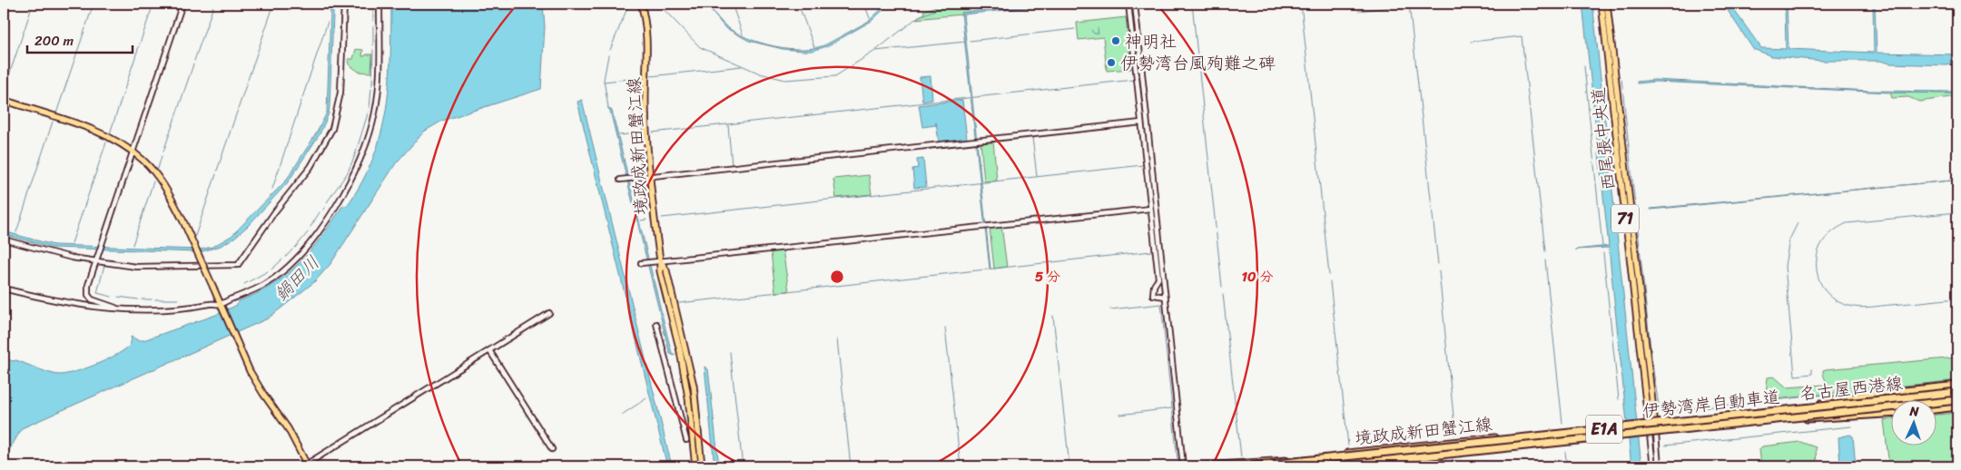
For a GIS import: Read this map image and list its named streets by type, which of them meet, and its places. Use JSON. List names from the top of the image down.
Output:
{
  "streets": {
    "highway": ["伊勢湾岸自動車道", "E1A"],
    "main road": [
      "西尾張中央道",
      "境政成新田蟹江線",
      "71",
      "名古屋西港線"
    ]
  },
  "crossings": [
    ["西尾張中央道", "境政成新田蟹江線"],
    ["西尾張中央道", "71"],
    ["西尾張中央道", "名古屋西港線"],
    ["境政成新田蟹江線", "71"],
    ["境政成新田蟹江線", "名古屋西港線"],
    ["71", "名古屋西港線"],
    ["名古屋西港線", "伊勢湾岸自動車道"]
  ],
  "water": ["鍋田川"],
  "places": ["神明社", "伊勢湾台風殉難之碑"],
  "scale_bar": "200 m",
  "north": "top",
  "rings": ["5 分", "10 分"]
}
